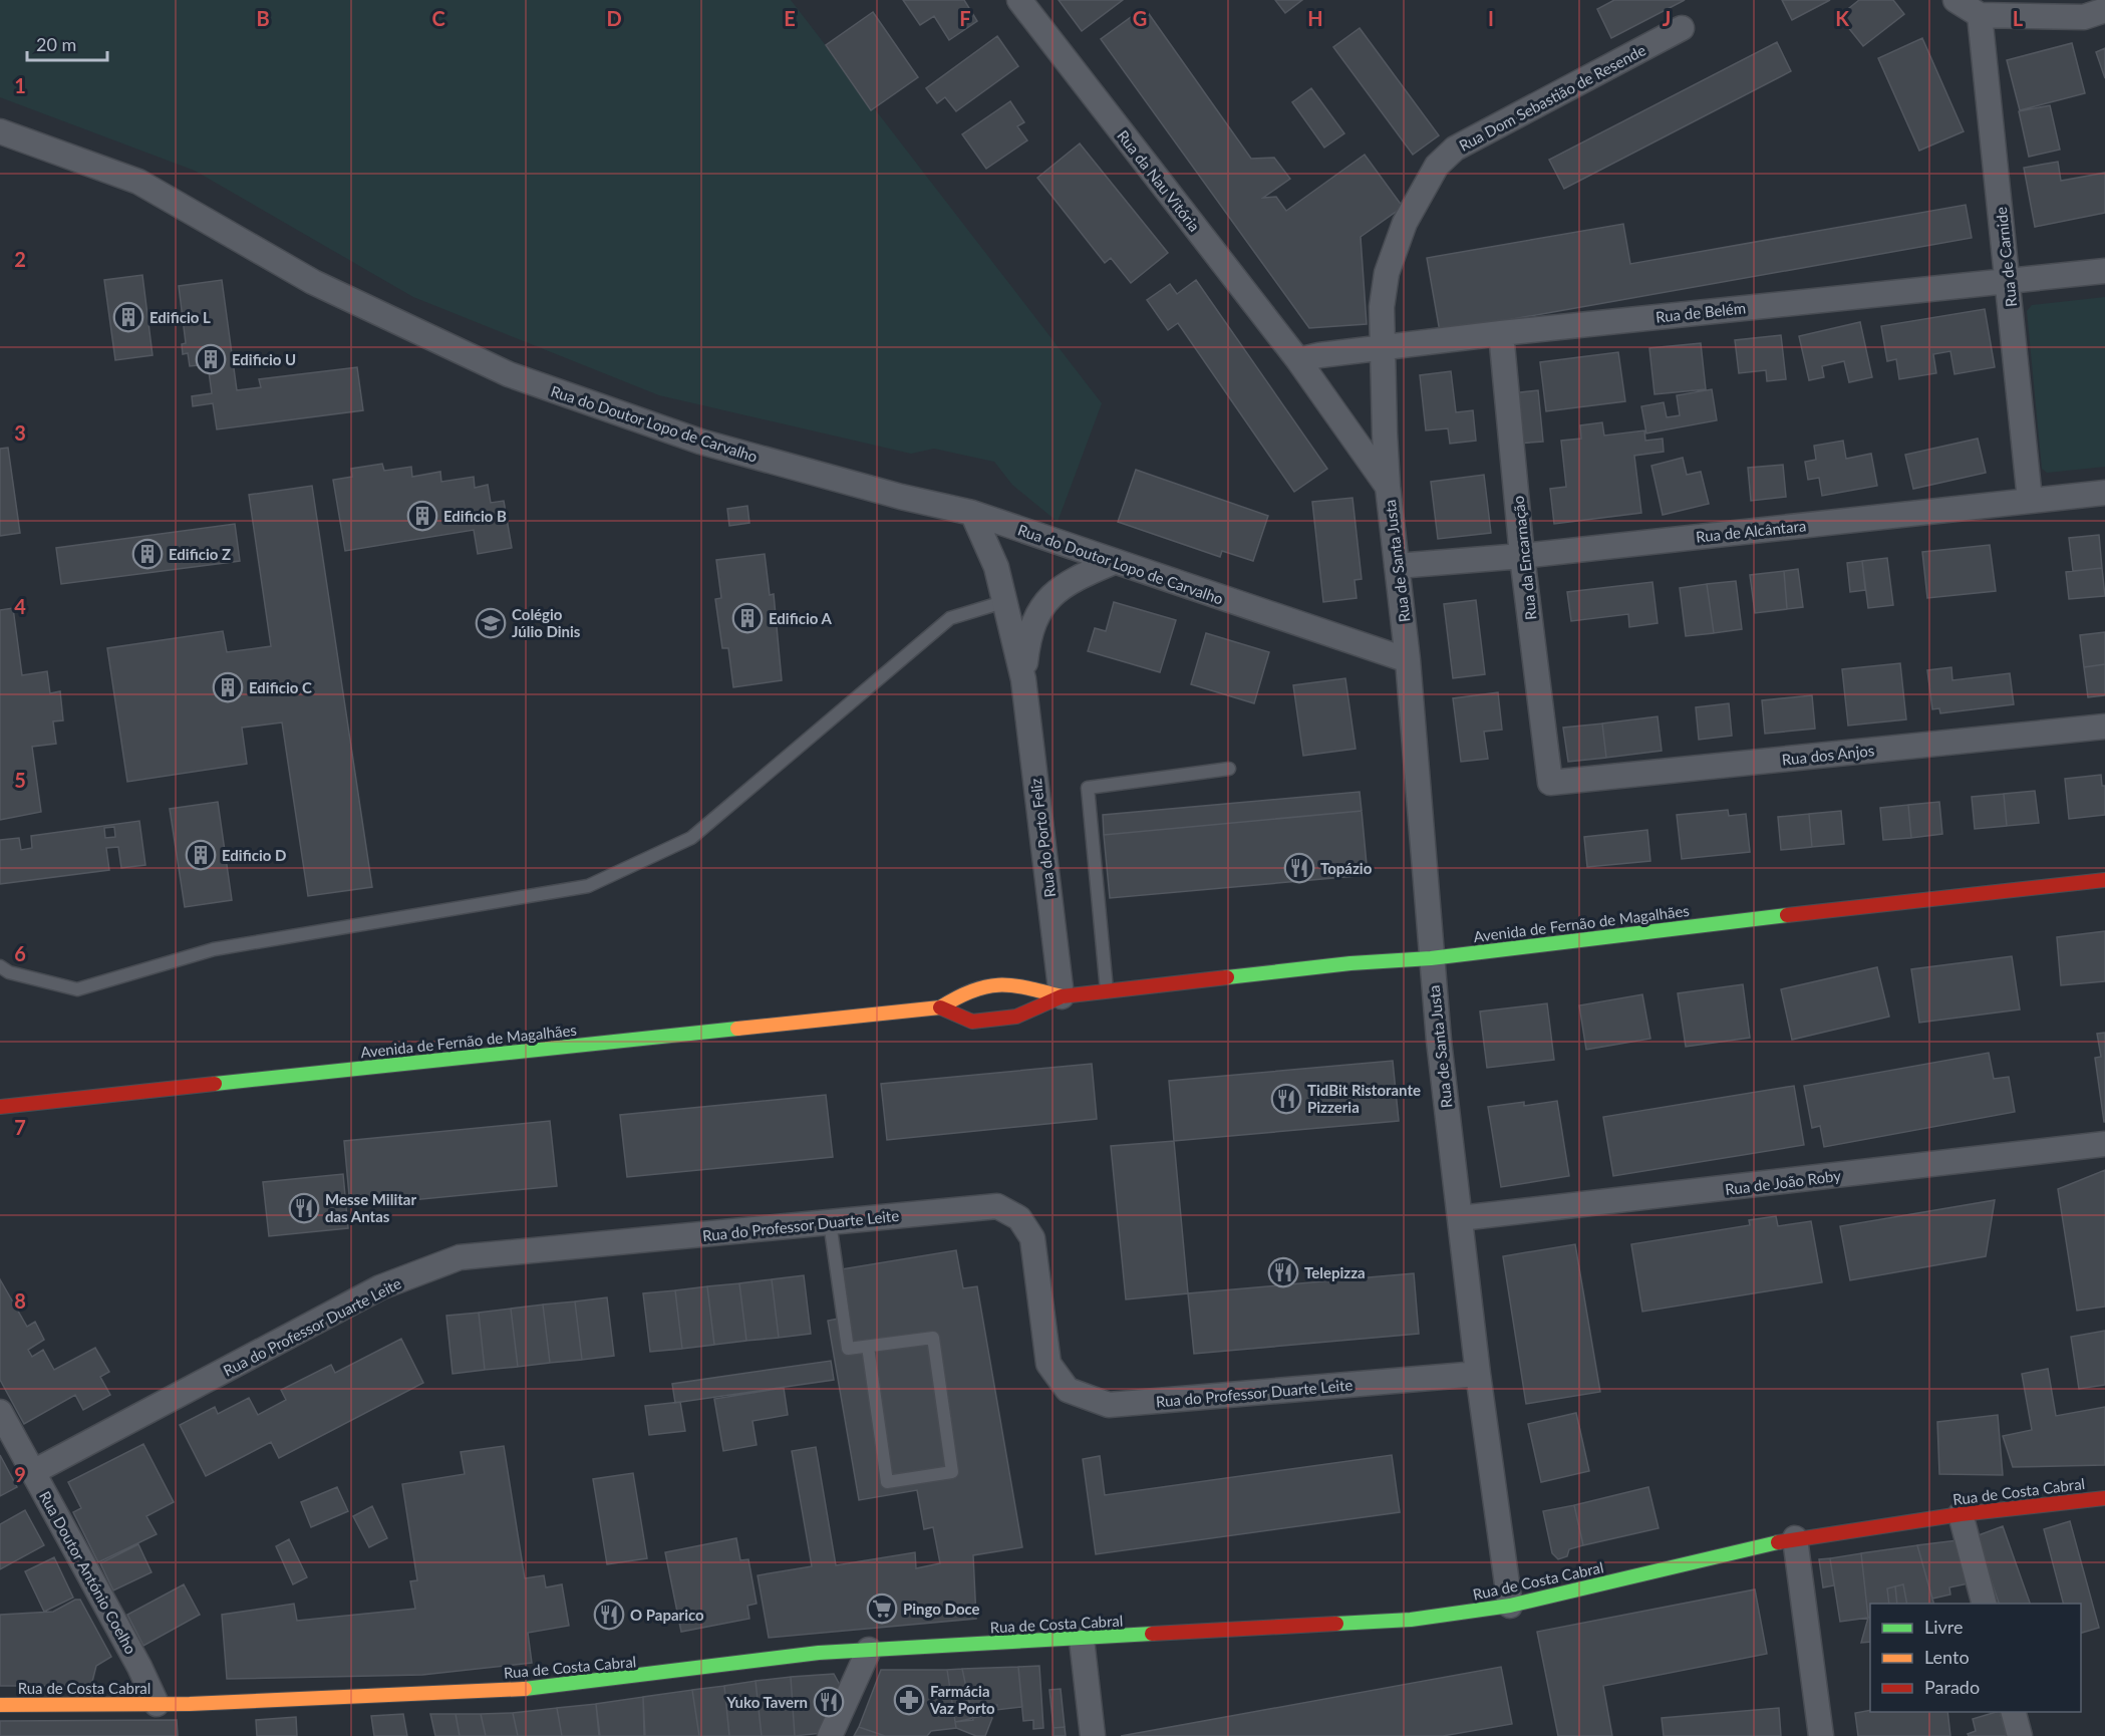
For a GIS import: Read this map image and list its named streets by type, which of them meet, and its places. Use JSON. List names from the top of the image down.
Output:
{
  "streets": {
    "main road": ["Avenida de Fernão de Magalhães", "Rua de Costa Cabral"],
    "street": [
      "Rua Dom Sebastião de Resende",
      "Rua da Nau Vitória",
      "Rua de Carnide",
      "Rua de Belém",
      "Rua do Doutor Lopo de Carvalho",
      "Rua de Alcântara",
      "Rua da Encarnação",
      "Rua de Santa Justa",
      "Rua dos Anjos",
      "Rua do Porto Feliz",
      "Rua de João Roby",
      "Rua do Professor Duarte Leite",
      "Rua Doutor António Coelho"
    ]
  },
  "crossings": [
    ["Rua Dom Sebastião de Resende", "Rua de Belém"],
    ["Rua Dom Sebastião de Resende", "Rua de Santa Justa"],
    ["Rua da Nau Vitória", "Rua de Belém"],
    ["Rua da Nau Vitória", "Rua de Santa Justa"],
    ["Rua de Carnide", "Rua de Belém"],
    ["Rua de Carnide", "Rua de Alcântara"],
    ["Rua de Belém", "Rua da Encarnação"],
    ["Rua de Belém", "Rua de Santa Justa"],
    ["Rua do Doutor Lopo de Carvalho", "Rua de Santa Justa"],
    ["Rua do Doutor Lopo de Carvalho", "Rua do Porto Feliz"],
    ["Rua de Alcântara", "Rua da Encarnação"],
    ["Rua de Alcântara", "Rua de Santa Justa"],
    ["Rua da Encarnação", "Rua dos Anjos"],
    ["Rua de Santa Justa", "Avenida de Fernão de Magalhães"],
    ["Rua de Santa Justa", "Rua de João Roby"],
    ["Rua de Santa Justa", "Rua do Professor Duarte Leite"],
    ["Rua de Santa Justa", "Rua de Costa Cabral"],
    ["Rua do Porto Feliz", "Avenida de Fernão de Magalhães"],
    ["Rua do Professor Duarte Leite", "Rua Doutor António Coelho"],
    ["Rua de Costa Cabral", "Rua Doutor António Coelho"]
  ],
  "places": {
    "building": [
      "Edificio L",
      "Edificio U",
      "Edificio B",
      "Edificio Z",
      "Edificio A",
      "Edificio C",
      "Edificio D"
    ],
    "school or university": ["Colégio Júlio Dinis"],
    "restaurant": [
      "Topázio",
      "TidBit Ristorante Pizzeria",
      "Messe Militar das Antas",
      "Telepizza",
      "O Paparico",
      "Yuko Tavern"
    ],
    "supermarket": ["Pingo Doce"],
    "pharmacy": ["Farmácia Vaz Porto"]
  },
  "legend": ["Livre", "Lento", "Parado"],
  "scale_bar": "20 m",
  "grid": {
    "columns": [
      "B",
      "C",
      "D",
      "E",
      "F",
      "G",
      "H",
      "I",
      "J",
      "K",
      "L"
    ],
    "rows": [
      "1",
      "2",
      "3",
      "4",
      "5",
      "6",
      "7",
      "8",
      "9"
    ]
  }
}
